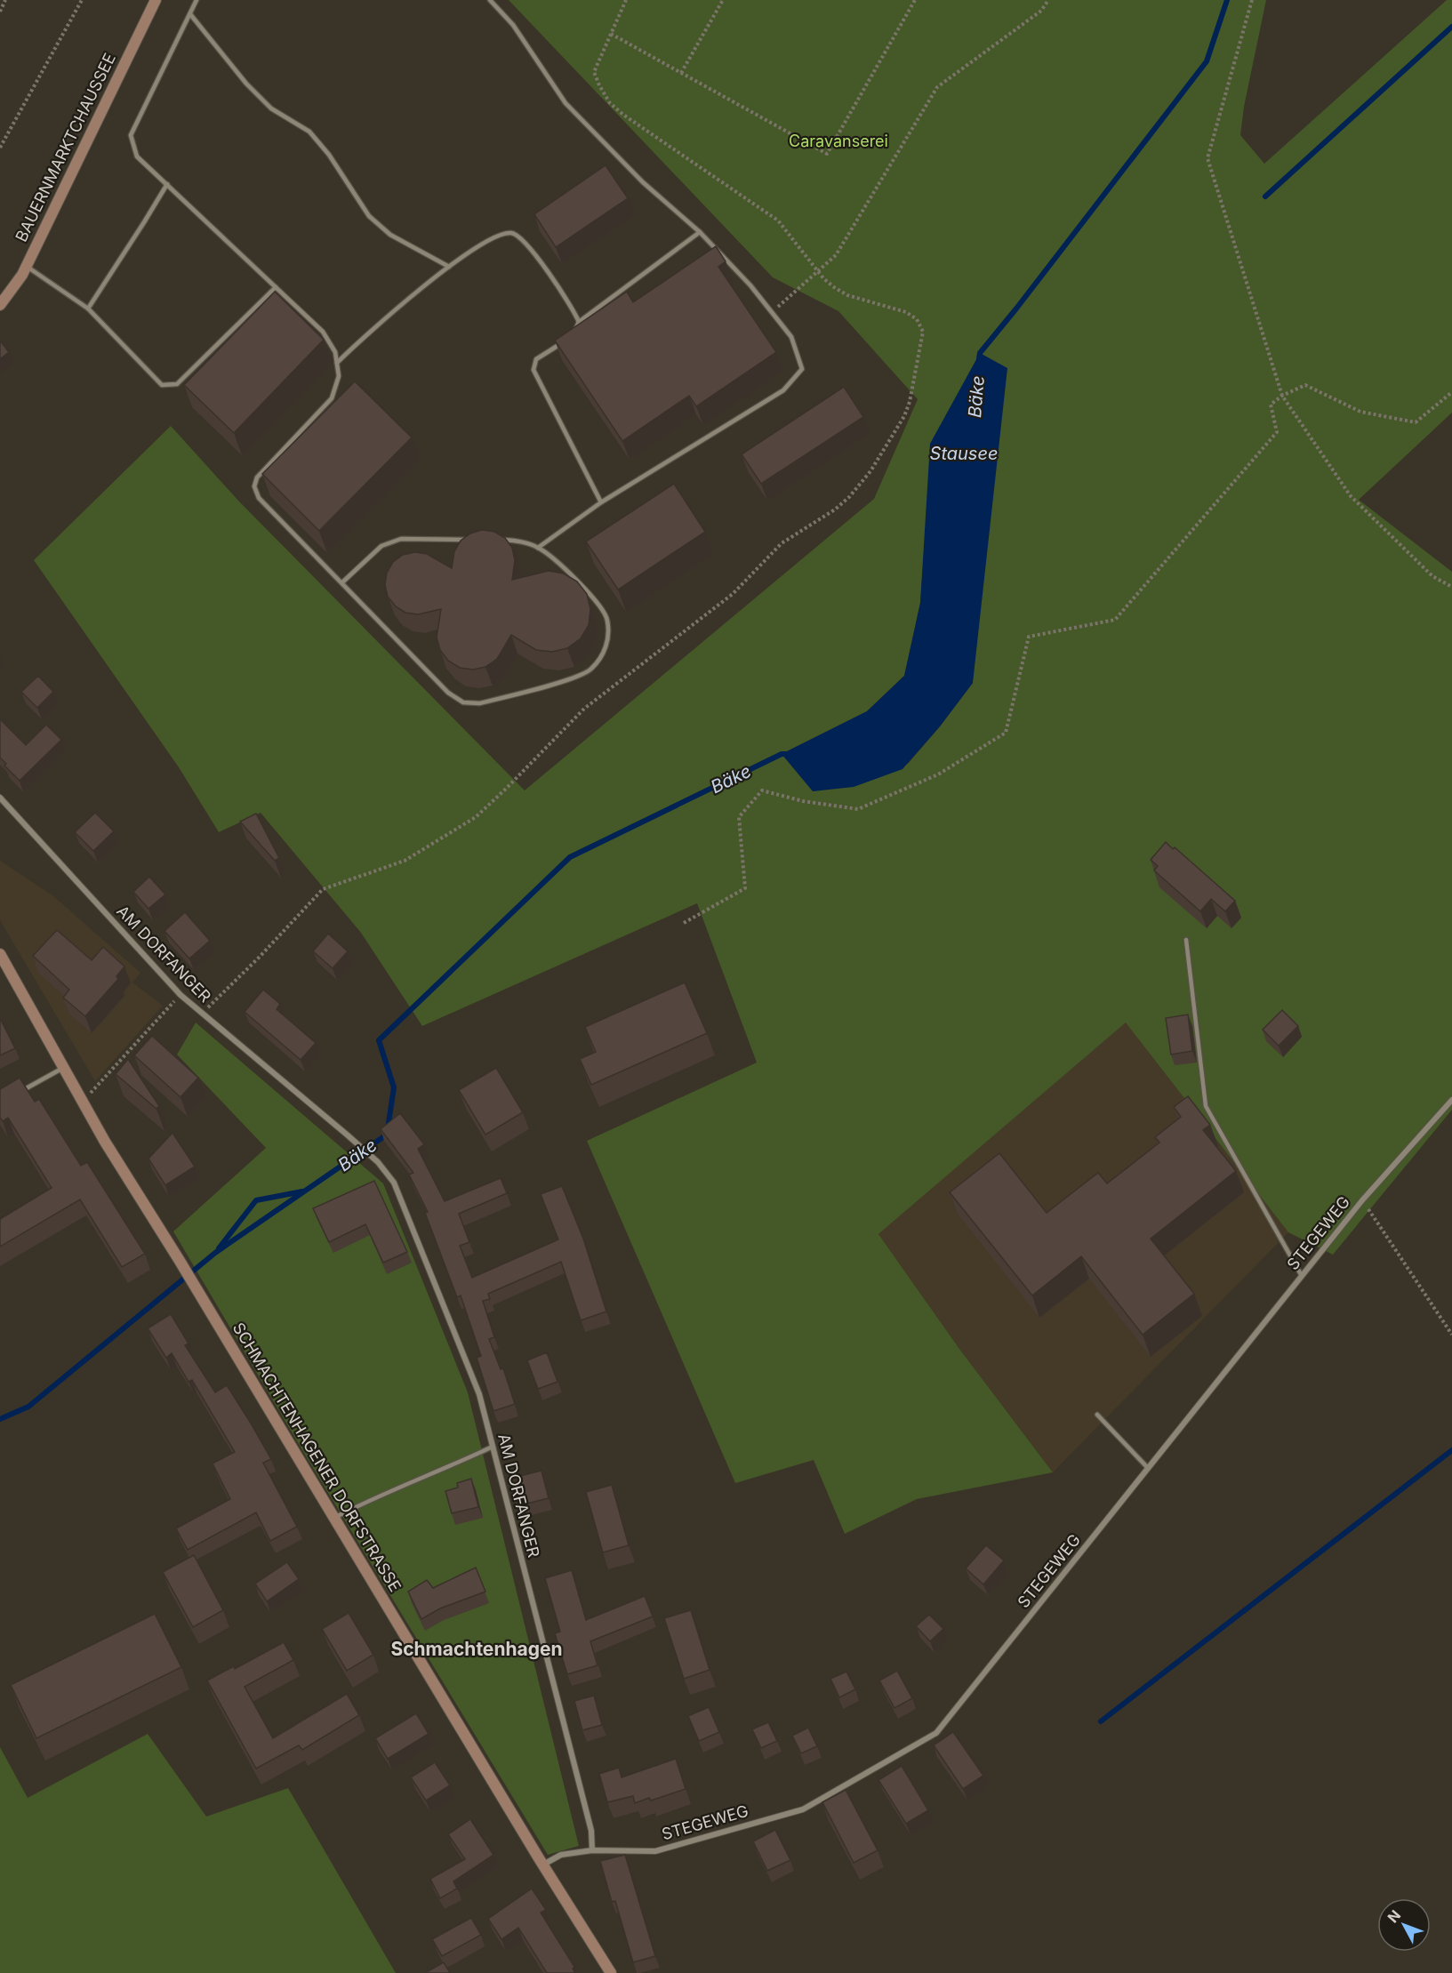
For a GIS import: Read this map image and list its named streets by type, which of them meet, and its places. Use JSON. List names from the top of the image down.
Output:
{
  "streets": {
    "main road": ["BAUERNMARKTCHAUSSEE", "SCHMACHTENHAGENER DORFSTRASSE"],
    "street": ["AM DORFANGER", "STEGEWEG"]
  },
  "crossings": [
    ["AM DORFANGER", "STEGEWEG"],
    ["STEGEWEG", "SCHMACHTENHAGENER DORFSTRASSE"]
  ],
  "districts": ["Schmachtenhagen"],
  "water": ["Bäke", "Stausee"],
  "parks": ["Caravanserei"],
  "north": "top left"
}
